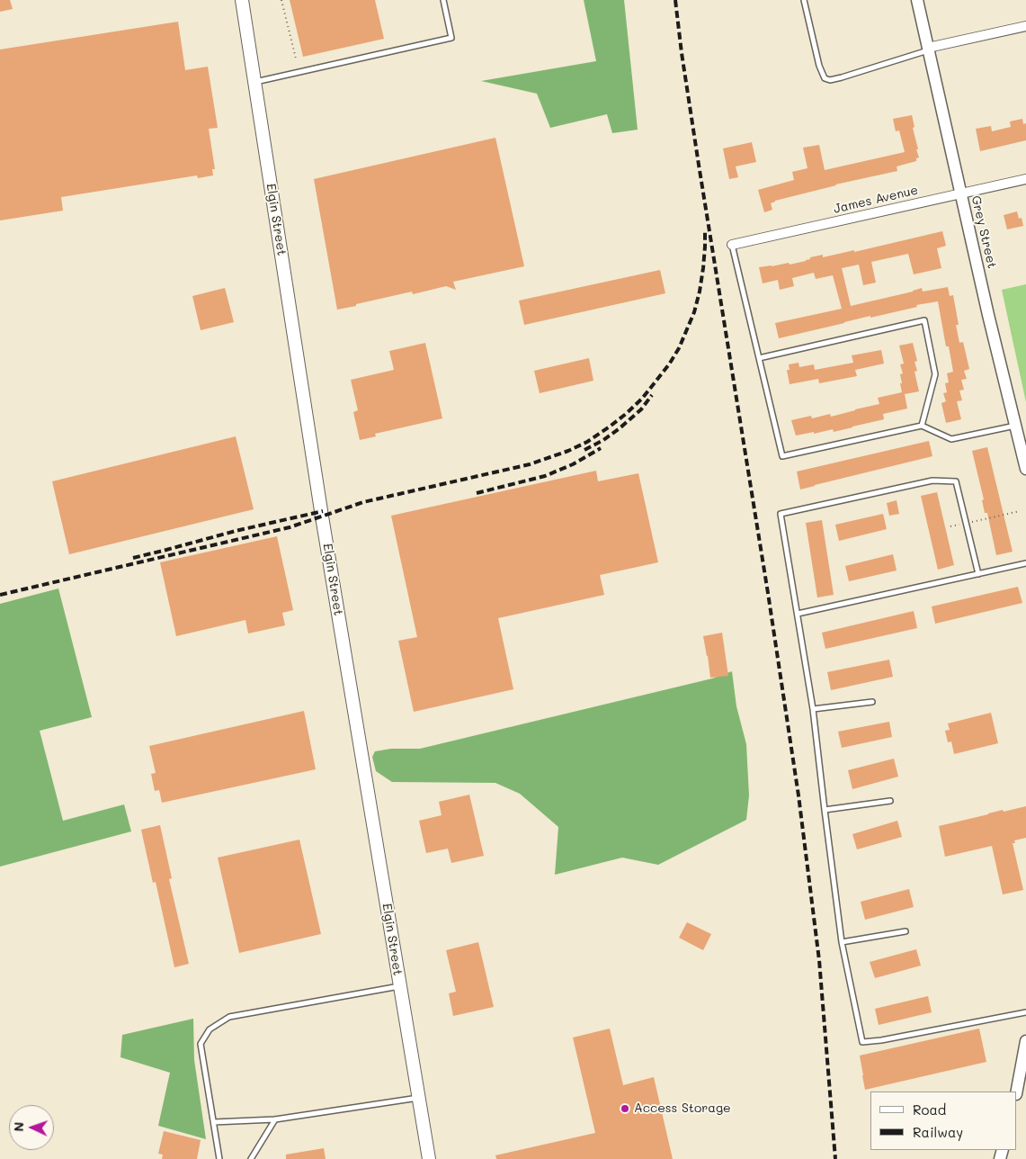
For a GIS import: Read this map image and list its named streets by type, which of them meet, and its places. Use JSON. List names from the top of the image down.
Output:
{
  "streets": {
    "main road": ["Elgin Street"],
    "street": ["James Avenue", "Grey Street"]
  },
  "crossings": [
    ["James Avenue", "Grey Street"]
  ],
  "places": ["Access Storage"],
  "legend": ["Road", "Railway"],
  "north": "left"
}
